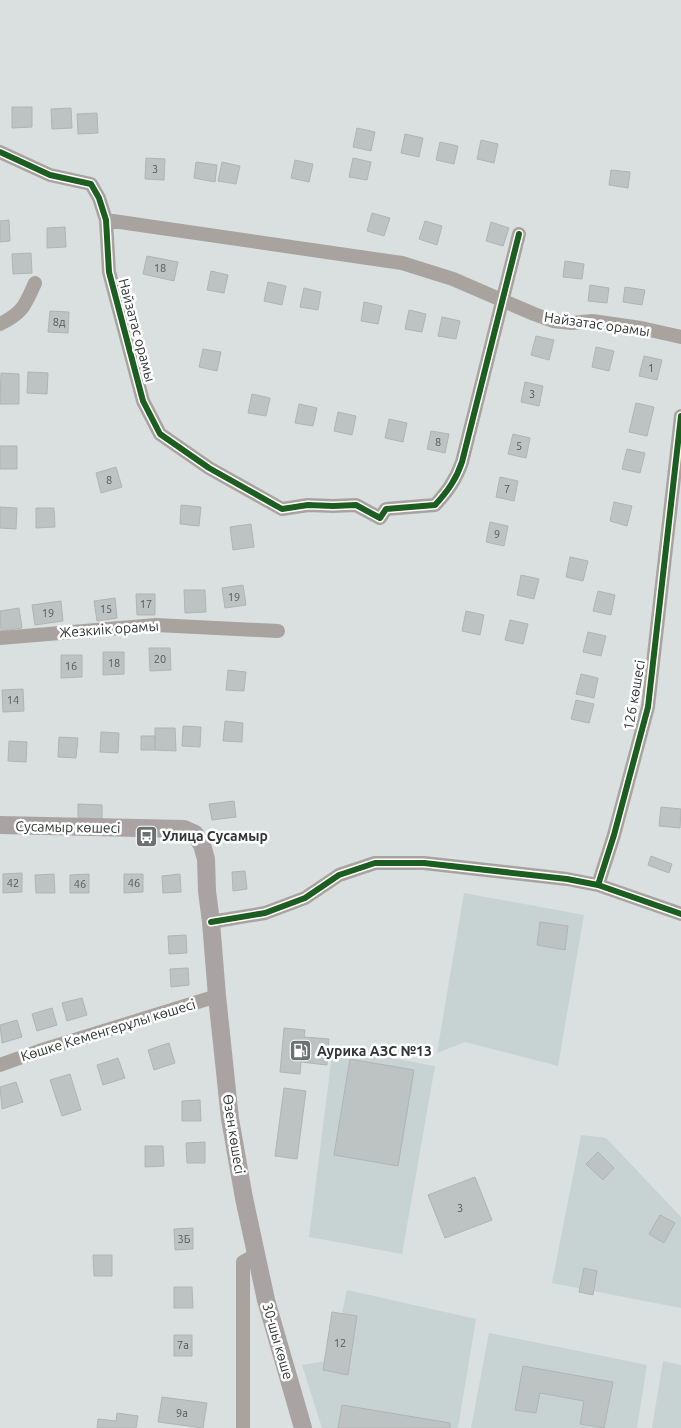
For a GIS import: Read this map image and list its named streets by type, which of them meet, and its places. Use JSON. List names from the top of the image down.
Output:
{
  "streets": {
    "main road": ["Сусамыр көшесі", "Өзен көшесі", "30-шы көше"],
    "street": [
      "Найзатас орамы",
      "Жезкиік орамы",
      "126 көшесі",
      "Көшке Кеменгерұлы көшесі"
    ]
  },
  "crossings": [
    ["Сусамыр көшесі", "Өзен көшесі"],
    ["Көшке Кеменгерұлы көшесі", "Өзен көшесі"],
    ["Өзен көшесі", "30-шы көше"]
  ],
  "places": {
    "bus stop": ["Улица Сусамыр"],
    "fuel station": ["Аурика АЗС №13"]
  },
  "house_numbers": [
    "3",
    "18",
    "8д",
    "1",
    "3",
    "8",
    "5",
    "8",
    "7",
    "9",
    "19",
    "17",
    "15",
    "19",
    "20",
    "18",
    "16",
    "14",
    "42",
    "46",
    "46",
    "3",
    "3Б",
    "12",
    "7а",
    "9а"
  ]
}
